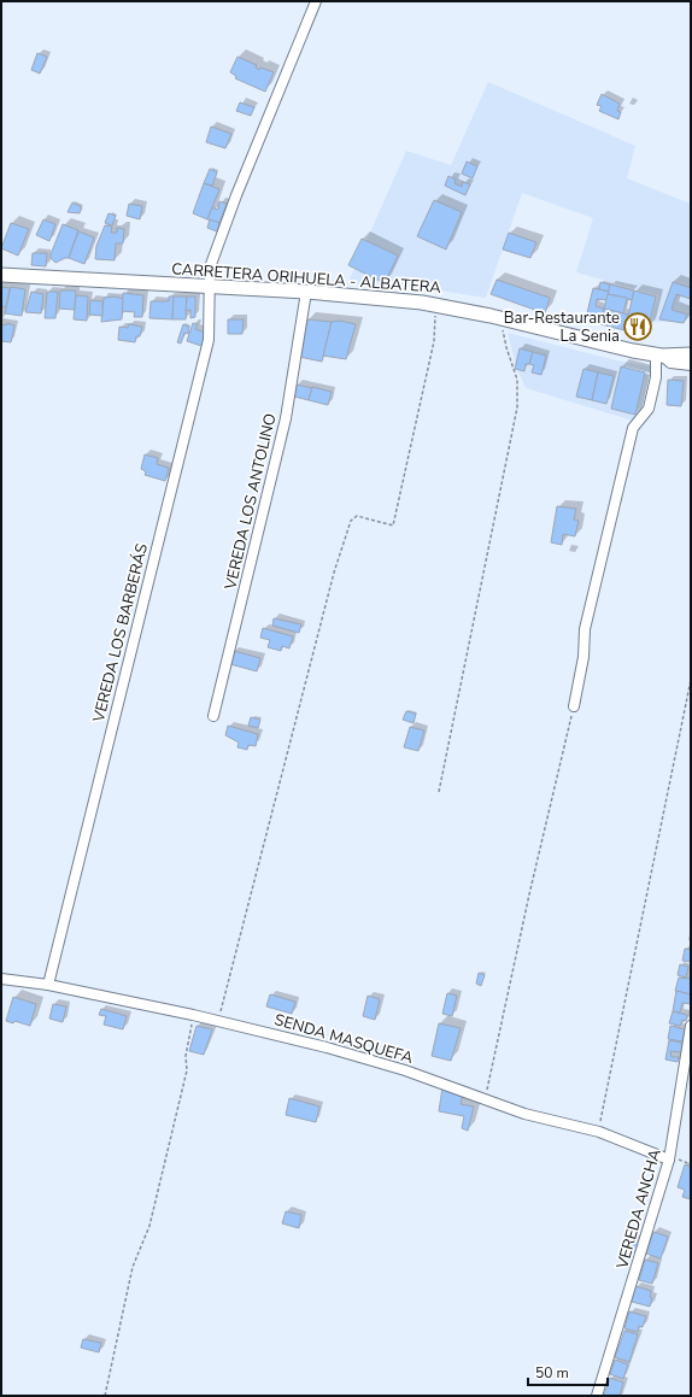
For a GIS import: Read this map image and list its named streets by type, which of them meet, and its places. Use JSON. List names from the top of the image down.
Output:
{
  "streets": {
    "main road": ["CARRETERA ORIHUELA - ALBATERA"],
    "street": [
      "VEREDA LOS ANTOLINO",
      "VEREDA LOS BARBERÁS",
      "SENDA MASQUEFA",
      "VEREDA ANCHA"
    ]
  },
  "crossings": [
    ["CARRETERA ORIHUELA - ALBATERA", "VEREDA LOS ANTOLINO"],
    ["CARRETERA ORIHUELA - ALBATERA", "VEREDA LOS BARBERÁS"],
    ["VEREDA LOS BARBERÁS", "SENDA MASQUEFA"],
    ["SENDA MASQUEFA", "VEREDA ANCHA"]
  ],
  "places": {
    "restaurant": ["Bar-Restaurante La Senia"]
  },
  "scale_bar": "50 m"
}
